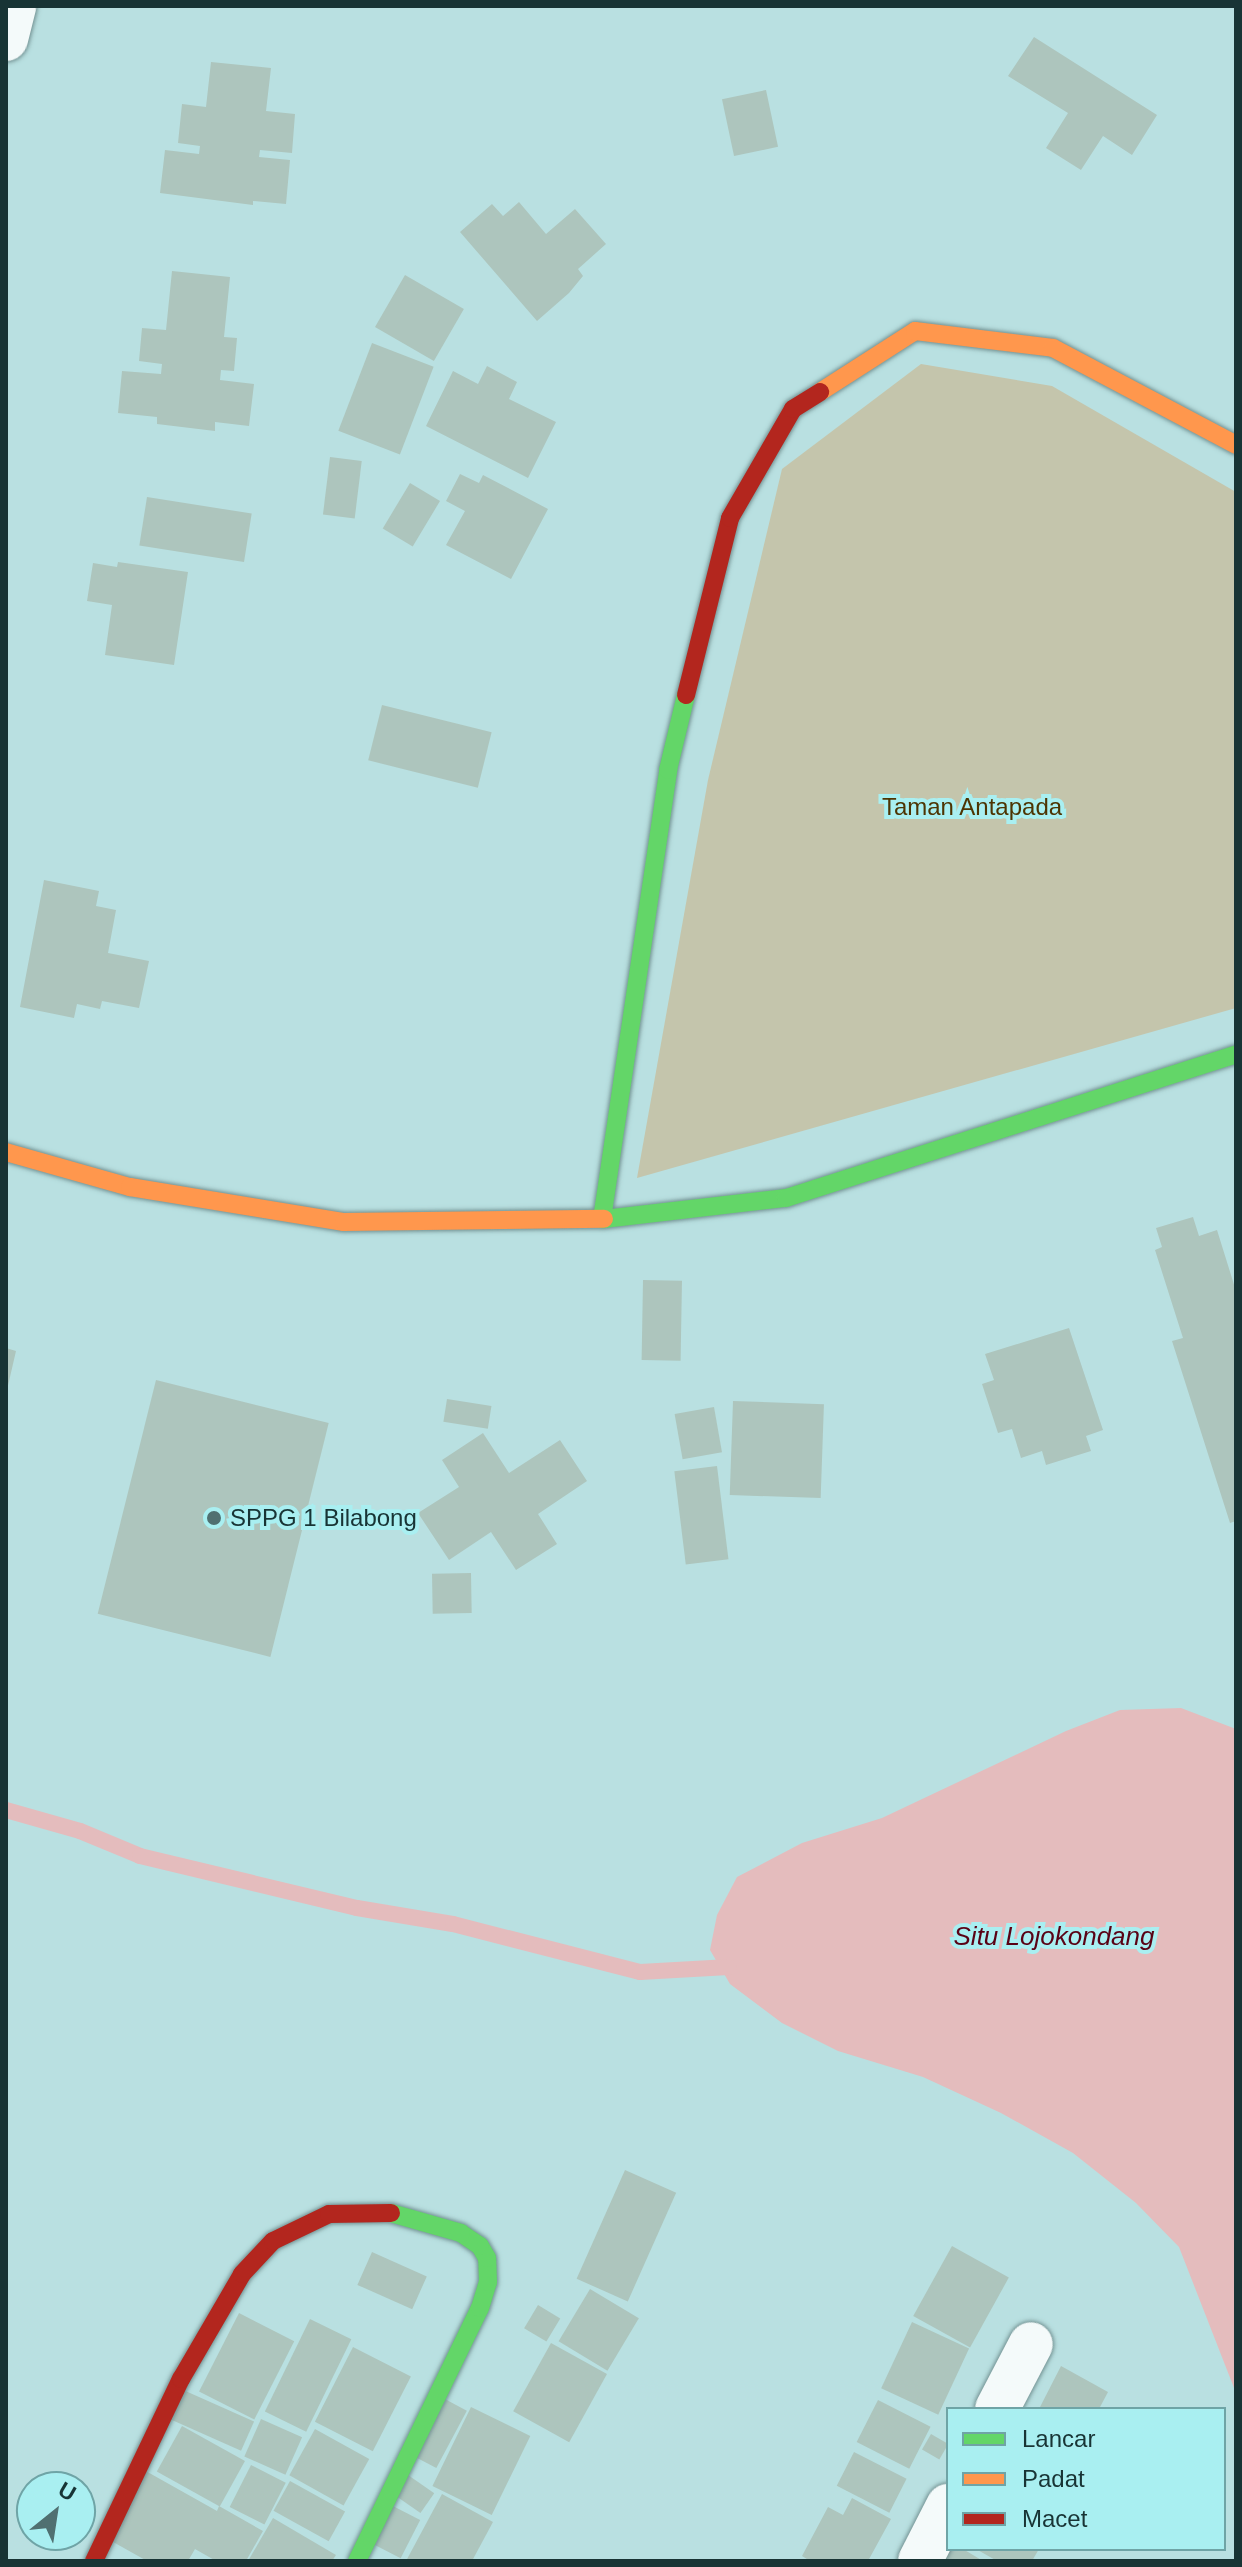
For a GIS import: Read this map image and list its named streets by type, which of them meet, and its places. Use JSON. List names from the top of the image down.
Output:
{
  "water": ["Situ Lojokondang"],
  "parks": ["Taman Antapada"],
  "places": ["SPPG 1 Bilabong"],
  "legend": ["Lancar", "Padat", "Macet"],
  "north": "top right"
}
